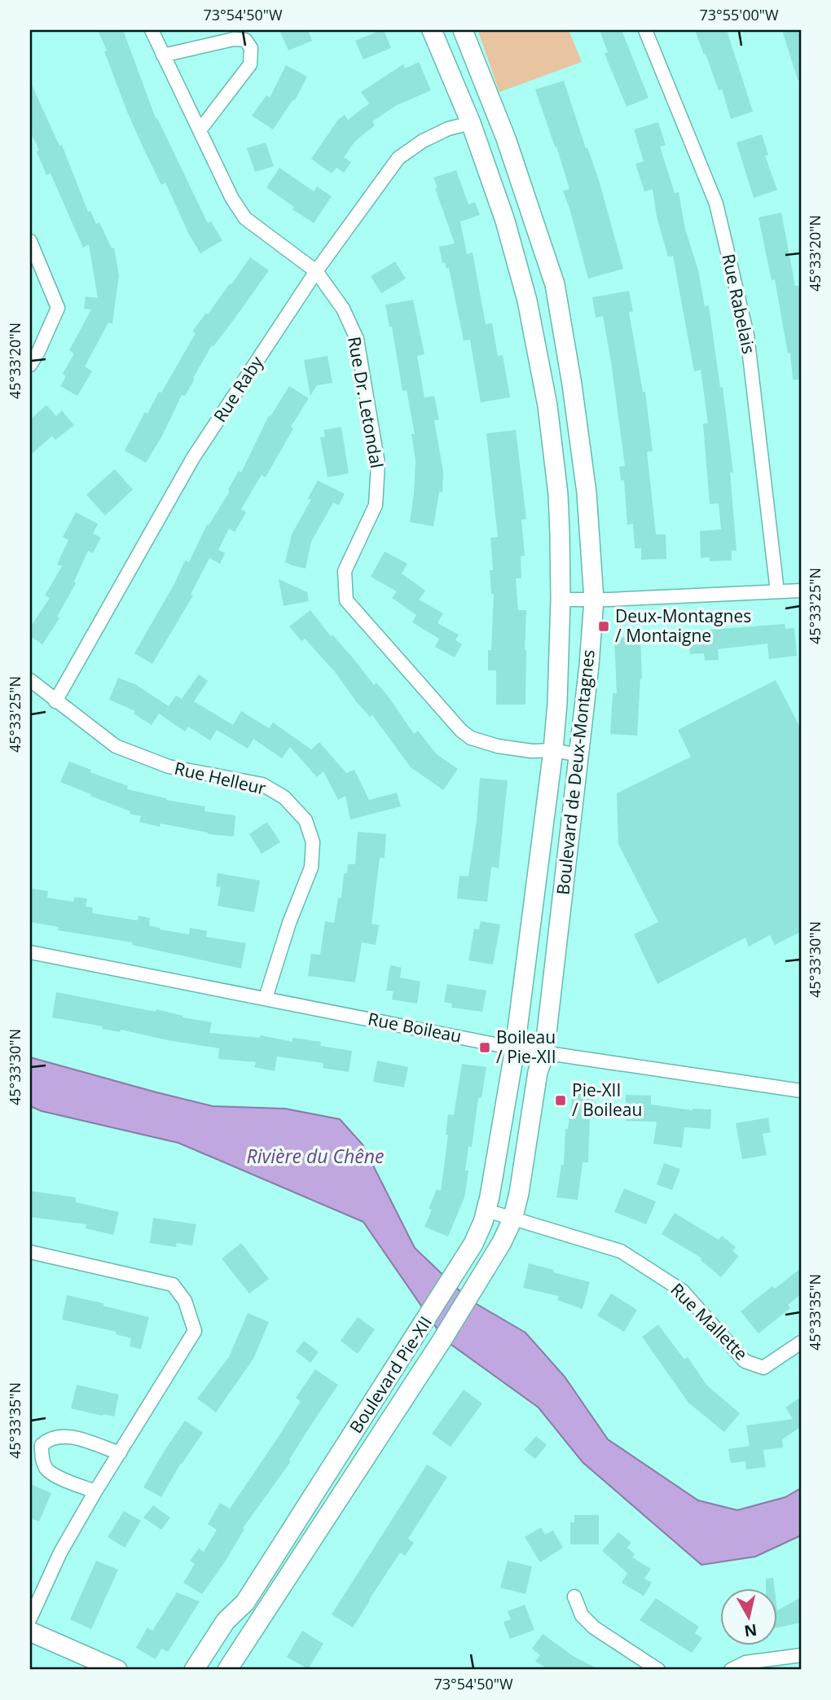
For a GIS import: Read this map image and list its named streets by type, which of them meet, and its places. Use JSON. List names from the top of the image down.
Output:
{
  "streets": {
    "street": [
      "Rue Rabelais",
      "Rue Raby",
      "Rue Dr. Letondal",
      "Boulevard de Deux-Montagnes",
      "Rue Helleur",
      "Rue Boileau",
      "Rue Mallette",
      "Boulevard Pie-XII"
    ]
  },
  "crossings": [
    ["Rue Raby", "Rue Dr. Letondal"],
    ["Rue Raby", "Boulevard de Deux-Montagnes"],
    ["Rue Raby", "Rue Helleur"],
    ["Rue Dr. Letondal", "Boulevard de Deux-Montagnes"],
    ["Boulevard de Deux-Montagnes", "Rue Boileau"],
    ["Boulevard de Deux-Montagnes", "Boulevard Pie-XII"],
    ["Rue Helleur", "Rue Boileau"],
    ["Rue Boileau", "Boulevard Pie-XII"],
    ["Rue Mallette", "Boulevard Pie-XII"]
  ],
  "water": ["Rivière du Chêne"],
  "places": {
    "transit": ["Deux-Montagnes / Montaigne", "Boileau / Pie-XII", "Pie-XII / Boileau"]
  },
  "north": "bottom",
  "coordinates": [
    "73°54'50\"W",
    "73°55'00\"W",
    "45°33'20\"N",
    "45°33'25\"N",
    "45°33'30\"N",
    "45°33'35\"N"
  ]
}
